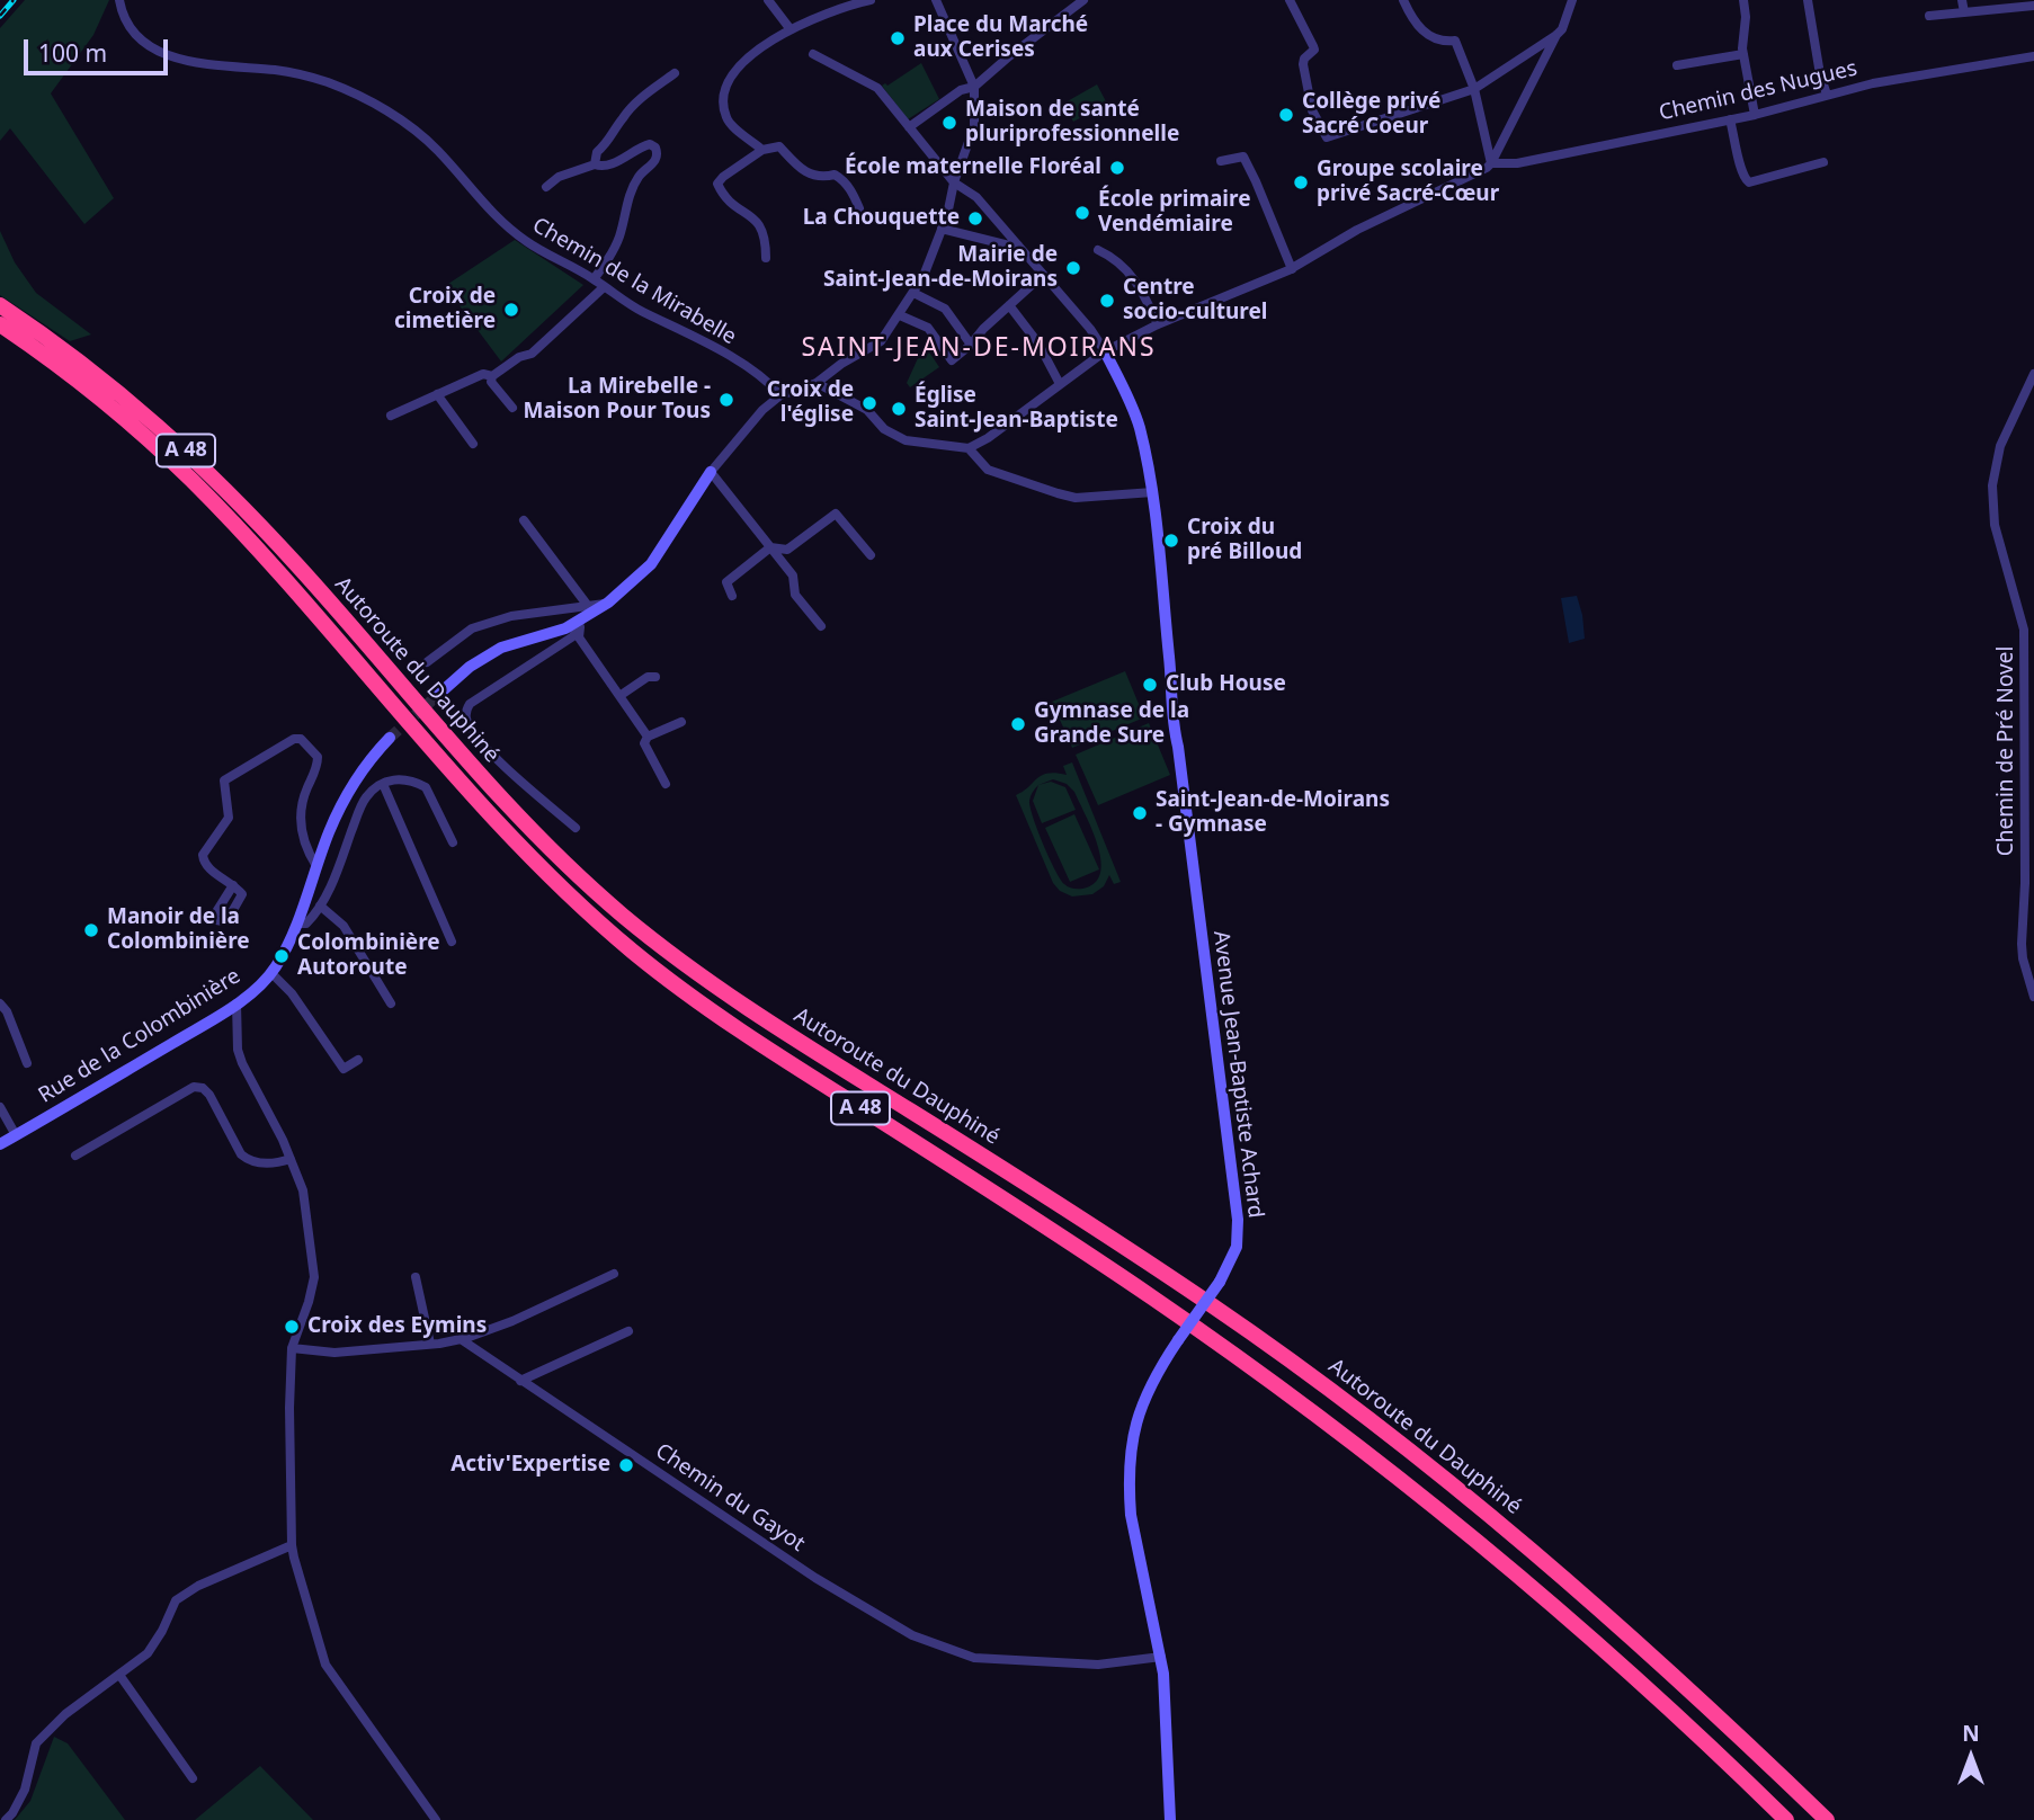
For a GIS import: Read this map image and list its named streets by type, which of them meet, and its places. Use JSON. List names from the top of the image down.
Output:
{
  "streets": {
    "highway": ["A 48", "Autoroute du Dauphiné"],
    "street": [
      "Chemin des Nugues",
      "Chemin de la Mirabelle",
      "Chemin de Pré Novel",
      "Rue de la Colombinière",
      "Avenue Jean-Baptiste Achard",
      "Chemin du Gayot"
    ]
  },
  "crossings": [
    ["Avenue Jean-Baptiste Achard", "Chemin du Gayot"]
  ],
  "districts": ["SAINT-JEAN-DE-MOIRANS"],
  "places": [
    "Place du Marché aux Cerises",
    "Collège privé Sacré Coeur",
    "Maison de santé pluriprofessionnelle",
    "École maternelle Floréal",
    "Groupe scolaire privé Sacré-Cœur",
    "École primaire Vendémiaire",
    "La Chouquette",
    "Mairie de Saint-Jean-de-Moirans",
    "Centre socio-culturel",
    "Croix de cimetière",
    "La Mirebelle - Maison Pour Tous",
    "Croix de l'église",
    "Église Saint-Jean-Baptiste",
    "Croix du pré Billoud",
    "Club House",
    "Gymnase de la Grande Sure",
    "Saint-Jean-de-Moirans - Gymnase",
    "Manoir de la Colombinière",
    "Colombinière Autoroute",
    "Croix des Eymins",
    "Activ'Expertise"
  ],
  "scale_bar": "100 m",
  "north": "top"
}
